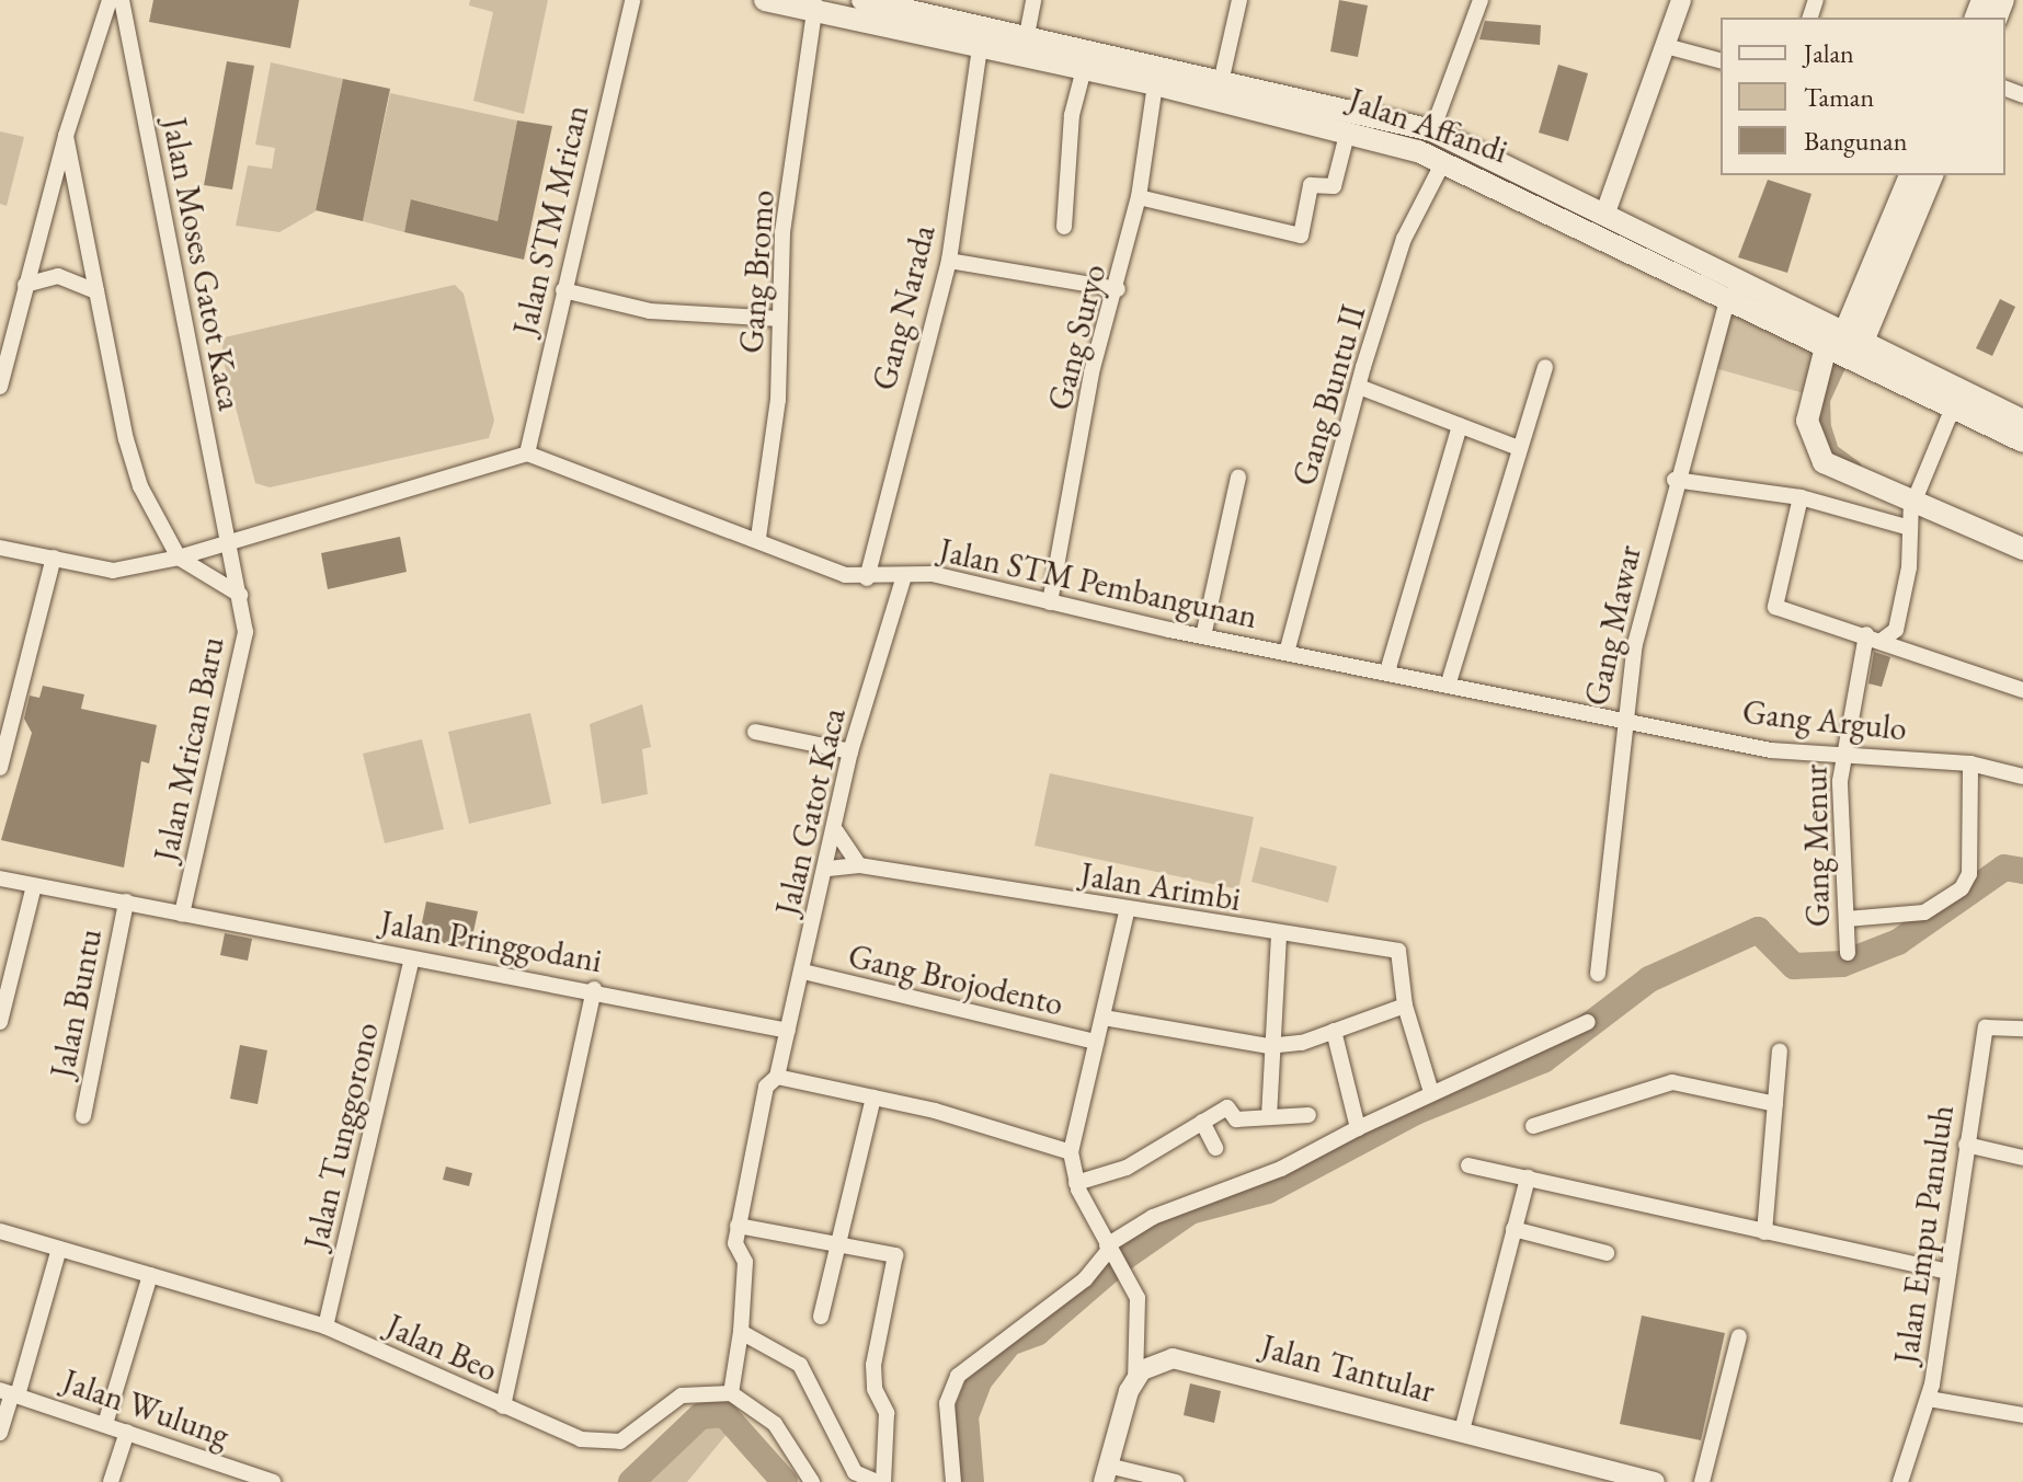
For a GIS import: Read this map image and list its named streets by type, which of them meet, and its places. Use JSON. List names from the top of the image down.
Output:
{
  "streets": {
    "main road": ["Jalan Affandi"],
    "street": [
      "Jalan STM Mrican",
      "Jalan Moses Gatot Kaca",
      "Gang Bromo",
      "Gang Narada",
      "Gang Suryo",
      "Gang Buntu II",
      "Jalan STM Pembangunan",
      "Gang Mawar",
      "Gang Argulo",
      "Jalan Mrican Baru",
      "Jalan Gatot Kaca",
      "Gang Menur",
      "Jalan Arimbi",
      "Jalan Pringgodani",
      "Gang Brojodento",
      "Jalan Buntu",
      "Jalan Tunggorono",
      "Jalan Empu Panuluh",
      "Jalan Beo",
      "Jalan Tantular",
      "Jalan Wulung"
    ]
  },
  "crossings": [
    ["Jalan Affandi", "Gang Bromo"],
    ["Jalan Affandi", "Gang Narada"],
    ["Jalan Affandi", "Gang Suryo"],
    ["Jalan Affandi", "Gang Buntu II"],
    ["Jalan Affandi", "Gang Mawar"],
    ["Jalan STM Mrican", "Jalan STM Pembangunan"],
    ["Jalan Moses Gatot Kaca", "Jalan Mrican Baru"],
    ["Gang Bromo", "Jalan STM Pembangunan"],
    ["Gang Narada", "Jalan STM Pembangunan"],
    ["Gang Suryo", "Jalan STM Pembangunan"],
    ["Gang Buntu II", "Jalan STM Pembangunan"],
    ["Jalan STM Pembangunan", "Gang Mawar"],
    ["Jalan STM Pembangunan", "Gang Argulo"],
    ["Jalan STM Pembangunan", "Jalan Gatot Kaca"],
    ["Gang Mawar", "Gang Argulo"],
    ["Gang Argulo", "Gang Menur"],
    ["Jalan Mrican Baru", "Jalan Pringgodani"],
    ["Jalan Gatot Kaca", "Jalan Arimbi"],
    ["Jalan Gatot Kaca", "Jalan Pringgodani"],
    ["Jalan Gatot Kaca", "Gang Brojodento"],
    ["Jalan Pringgodani", "Jalan Buntu"],
    ["Jalan Pringgodani", "Jalan Tunggorono"],
    ["Jalan Pringgodani", "Jalan Beo"],
    ["Jalan Tunggorono", "Jalan Beo"]
  ],
  "legend": ["Jalan", "Taman", "Bangunan"]
}
